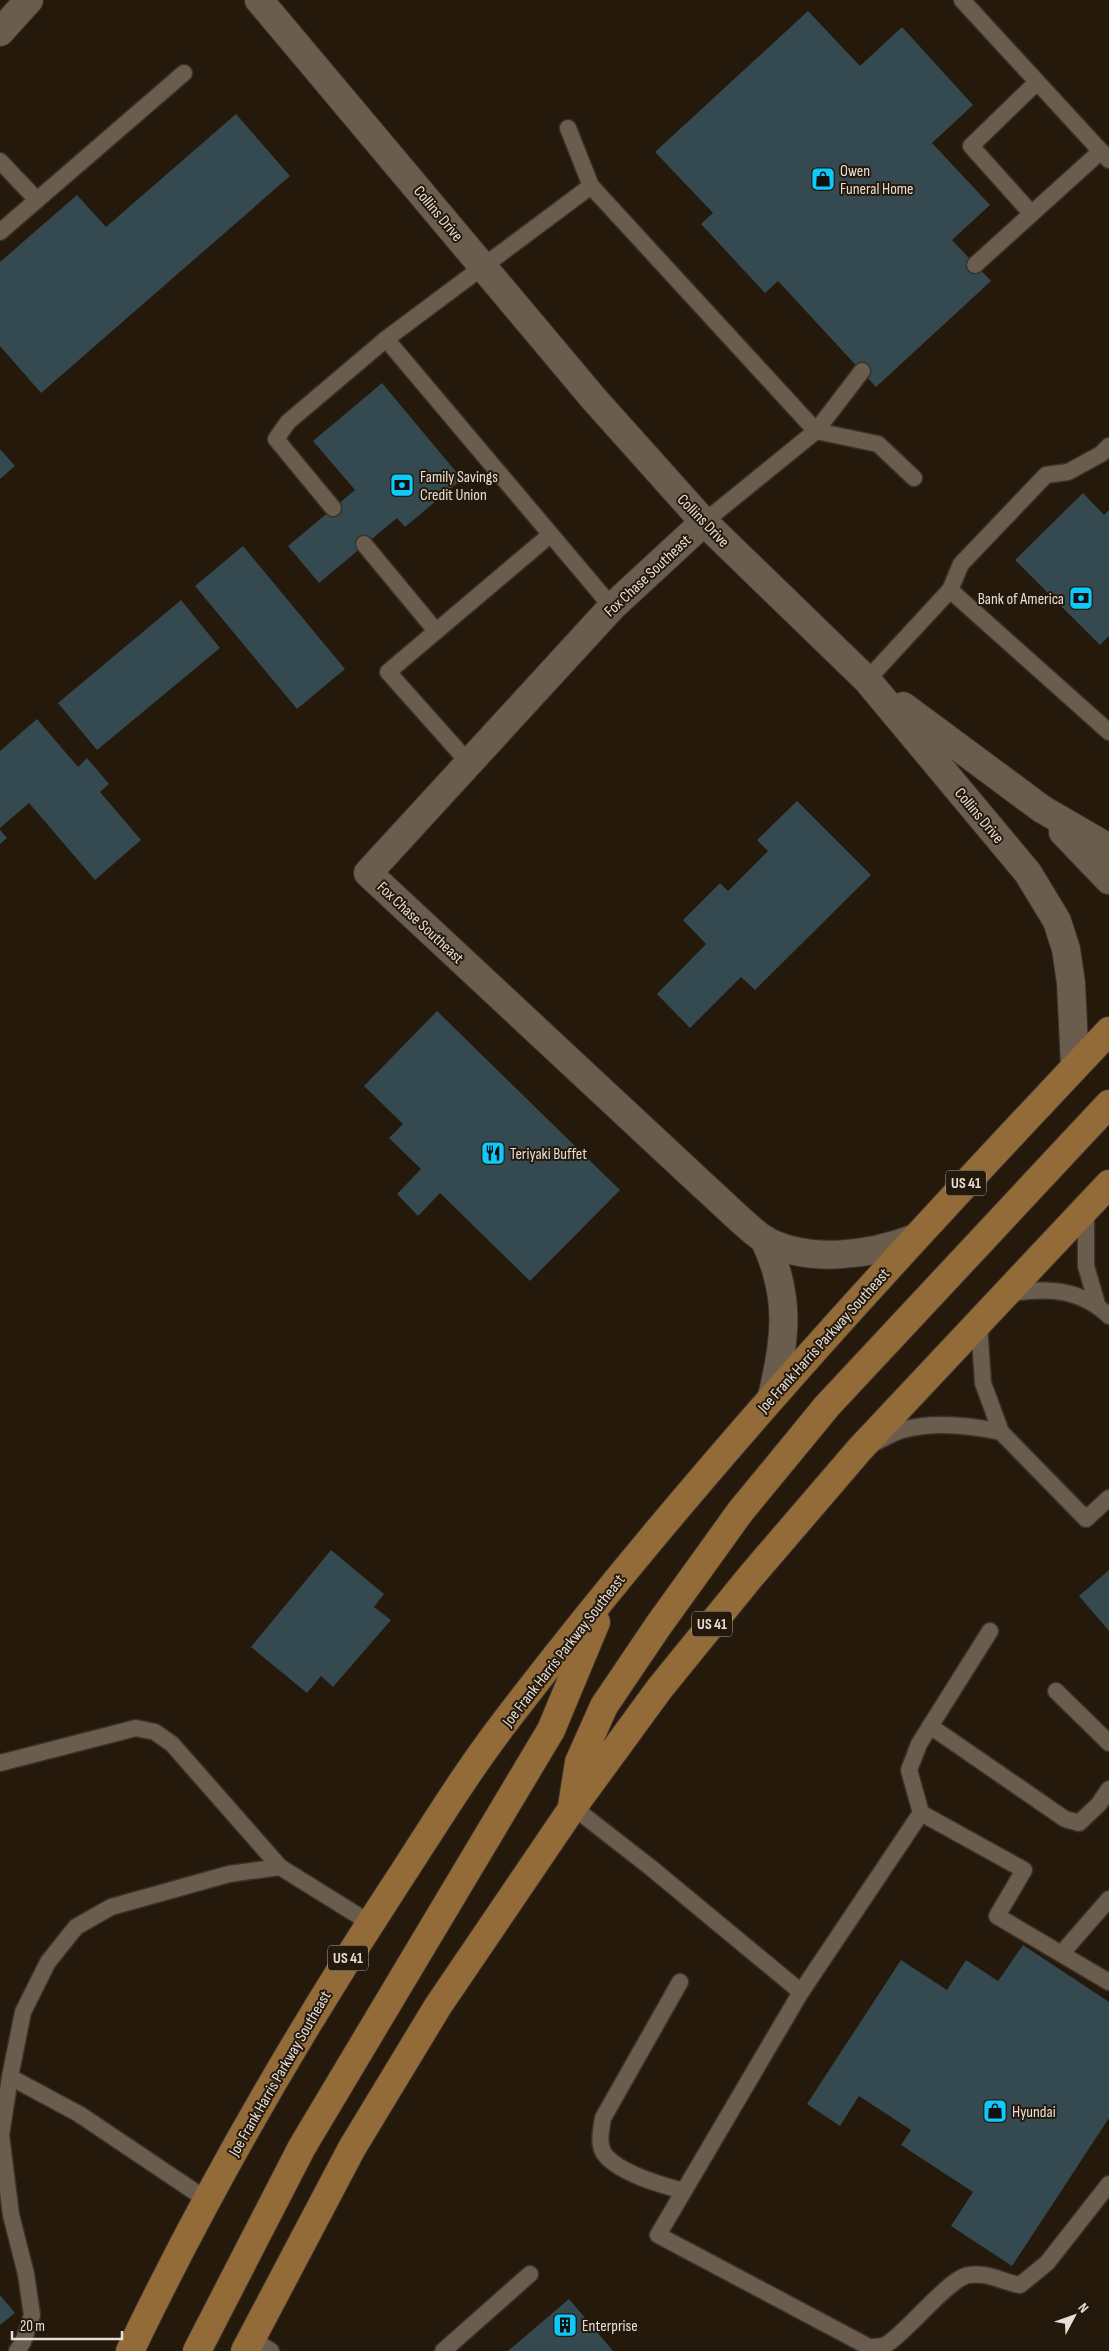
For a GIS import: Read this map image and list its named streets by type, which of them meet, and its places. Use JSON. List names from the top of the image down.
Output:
{
  "streets": {
    "main road": ["US 41", "Joe Frank Harris Parkway Southeast"],
    "street": ["Collins Drive", "Fox Chase Southeast"]
  },
  "crossings": [
    ["Collins Drive", "Fox Chase Southeast"],
    ["Collins Drive", "Joe Frank Harris Parkway Southeast"],
    ["Fox Chase Southeast", "Joe Frank Harris Parkway Southeast"]
  ],
  "places": {
    "shop": ["Owen Funeral Home", "Hyundai"],
    "bank": ["Family Savings Credit Union", "Bank of America"],
    "restaurant": ["Teriyaki Buffet"],
    "building": ["Enterprise"]
  },
  "scale_bar": "20 m",
  "north": "top right"
}
